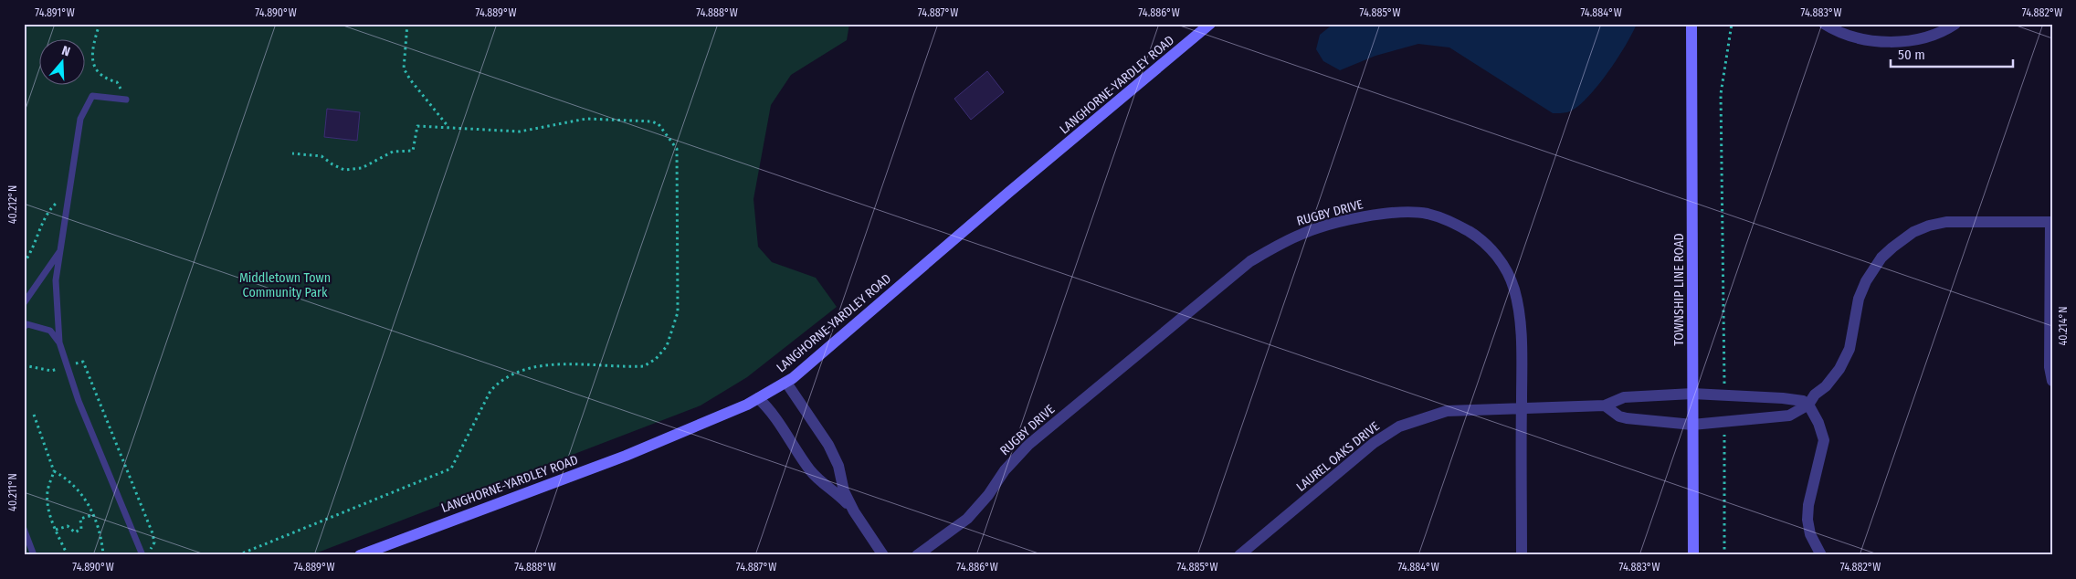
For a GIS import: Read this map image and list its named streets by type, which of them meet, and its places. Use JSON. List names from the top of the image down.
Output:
{
  "streets": {
    "main road": ["LANGHORNE-YARDLEY ROAD", "TOWNSHIP LINE ROAD"],
    "street": ["RUGBY DRIVE", "LAUREL OAKS DRIVE"]
  },
  "crossings": [
    ["RUGBY DRIVE", "LAUREL OAKS DRIVE"],
    ["TOWNSHIP LINE ROAD", "LAUREL OAKS DRIVE"]
  ],
  "parks": ["Middletown Town Community Park"],
  "scale_bar": "50 m",
  "north": "top",
  "coordinates": [
    "74.891°W",
    "74.890°W",
    "74.889°W",
    "74.888°W",
    "74.887°W",
    "74.886°W",
    "74.885°W",
    "74.884°W",
    "74.883°W",
    "74.882°W",
    "40.212°N",
    "40.214°N",
    "40.211°N"
  ]
}
